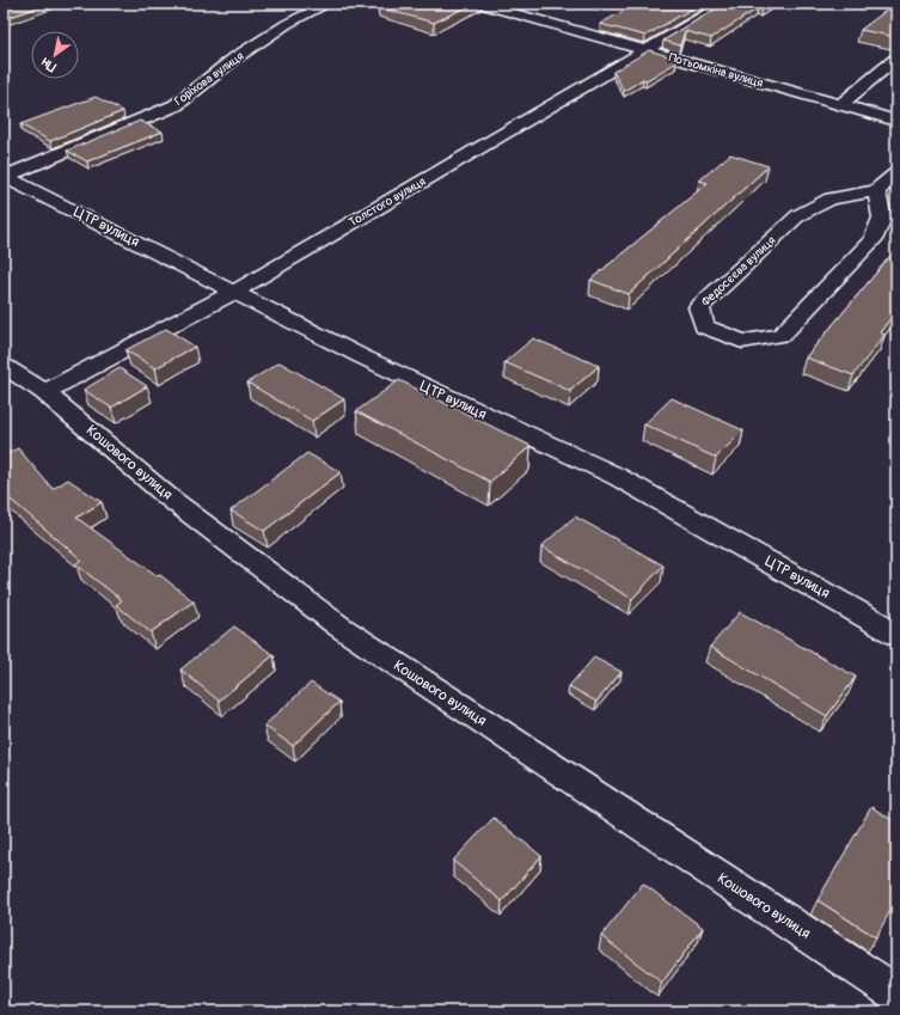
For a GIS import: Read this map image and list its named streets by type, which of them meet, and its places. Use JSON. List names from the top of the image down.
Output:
{
  "streets": {
    "street": [
      "Потьомкіна вулиця",
      "Горіхова вулиця",
      "Толстого вулиця",
      "ЦТР вулиця",
      "Федосєєва вулиця",
      "Кошового вулиця"
    ]
  },
  "crossings": [
    ["Потьомкіна вулиця", "Толстого вулиця"],
    ["Горіхова вулиця", "ЦТР вулиця"],
    ["Толстого вулиця", "ЦТР вулиця"],
    ["Толстого вулиця", "Кошового вулиця"]
  ],
  "north": "bottom left"
}
